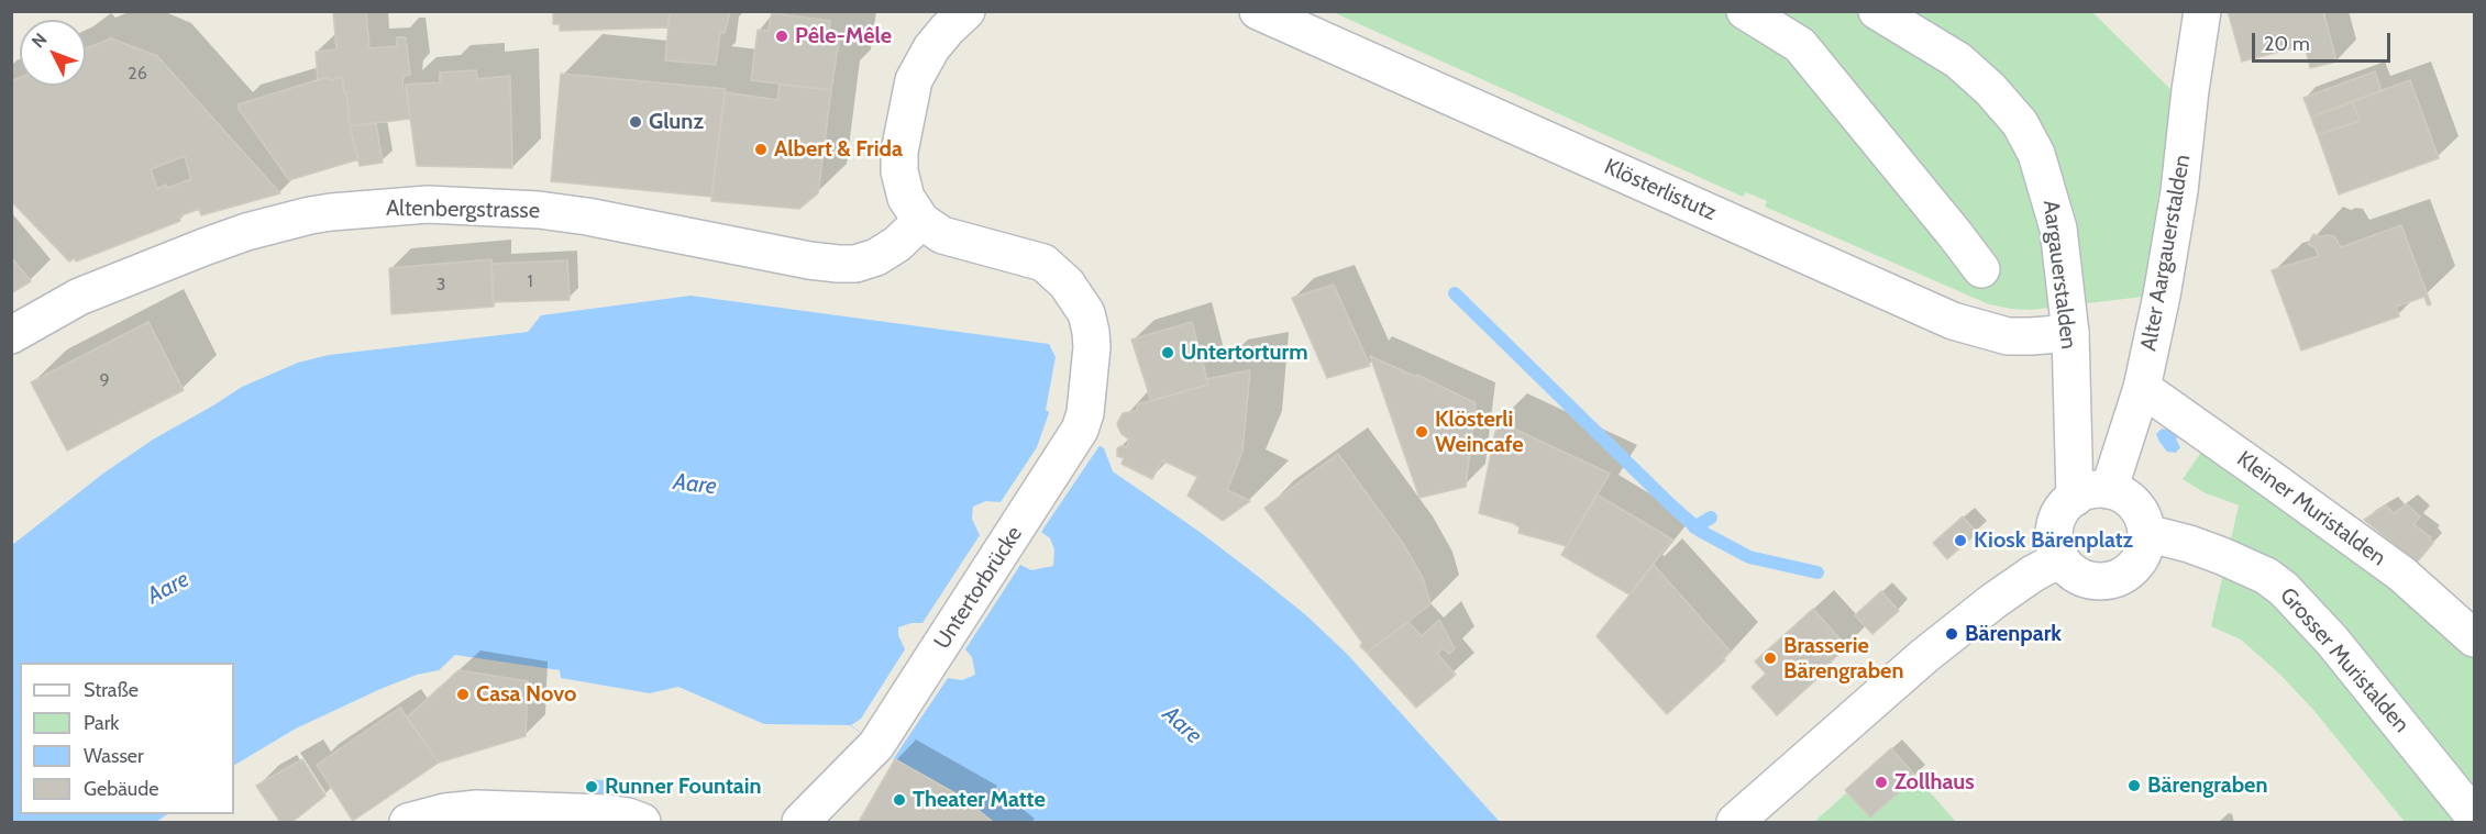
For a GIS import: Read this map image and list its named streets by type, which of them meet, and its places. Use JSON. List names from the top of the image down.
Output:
{
  "streets": {
    "street": [
      "Klösterlistutz",
      "Altenbergstrasse",
      "Alter Aargauerstalden",
      "Aargauerstalden",
      "Kleiner Muristalden",
      "Untertorbrücke",
      "Grosser Muristalden"
    ]
  },
  "crossings": [
    ["Klösterlistutz", "Aargauerstalden"],
    ["Altenbergstrasse", "Untertorbrücke"],
    ["Alter Aargauerstalden", "Aargauerstalden"],
    ["Alter Aargauerstalden", "Kleiner Muristalden"],
    ["Alter Aargauerstalden", "Grosser Muristalden"],
    ["Aargauerstalden", "Grosser Muristalden"]
  ],
  "water": ["Aare"],
  "places": [
    "Pêle-Mêle",
    "Glunz",
    "Albert & Frida",
    "Untertorturm",
    "Klösterli Weincafe",
    "Kiosk Bärenplatz",
    "Bärenpark",
    "Brasserie Bärengraben",
    "Casa Novo",
    "Zollhaus",
    "Bärengraben",
    "Runner Fountain",
    "Theater Matte"
  ],
  "house_numbers": [
    "26",
    "1",
    "3",
    "9"
  ],
  "legend": [
    "Straße",
    "Park",
    "Wasser",
    "Gebäude"
  ],
  "scale_bar": "20 m",
  "north": "top left"
}
